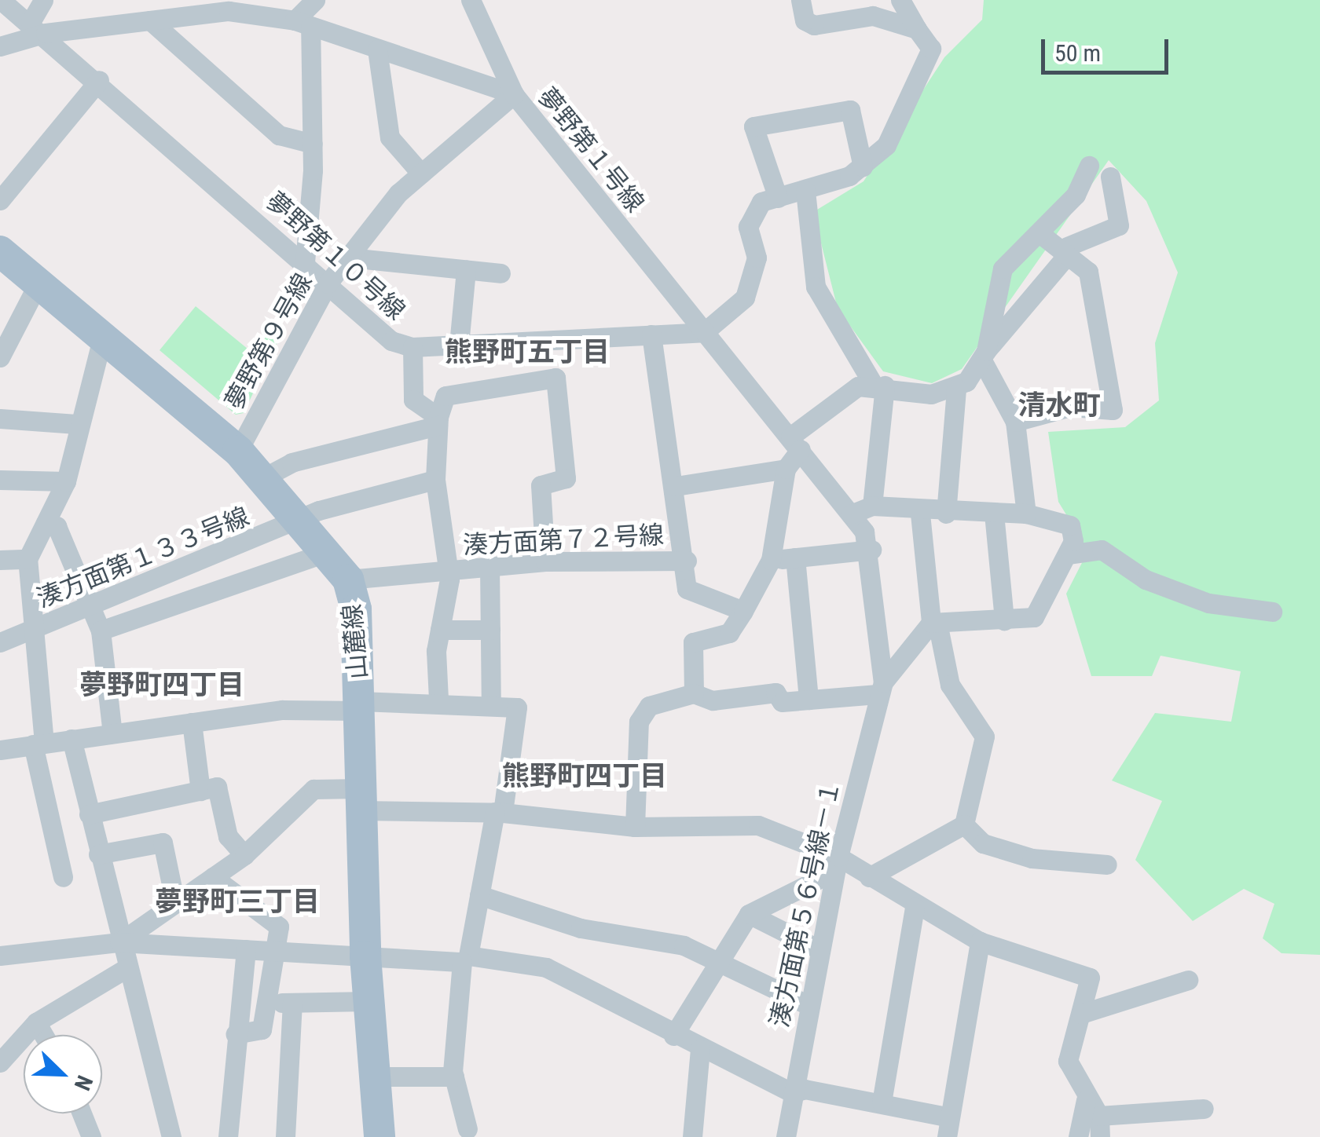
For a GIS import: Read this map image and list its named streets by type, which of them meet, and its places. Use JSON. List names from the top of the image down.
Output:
{
  "streets": {
    "main road": ["山麓線"],
    "street": [
      "夢野第１号線",
      "夢野第１０号線",
      "夢野第９号線",
      "湊方面第７２号線",
      "湊方面第１３３号線",
      "湊方面第５６号線－１"
    ]
  },
  "crossings": [
    ["夢野第１号線", "夢野第１０号線"],
    ["夢野第１号線", "夢野第９号線"],
    ["夢野第１号線", "湊方面第５６号線－１"],
    ["夢野第１０号線", "夢野第９号線"],
    ["夢野第９号線", "山麓線"],
    ["湊方面第７２号線", "山麓線"],
    ["湊方面第１３３号線", "山麓線"]
  ],
  "districts": [
    "熊野町五丁目",
    "清水町",
    "夢野町四丁目",
    "熊野町四丁目",
    "夢野町三丁目"
  ],
  "scale_bar": "50 m",
  "north": "bottom right"
}
